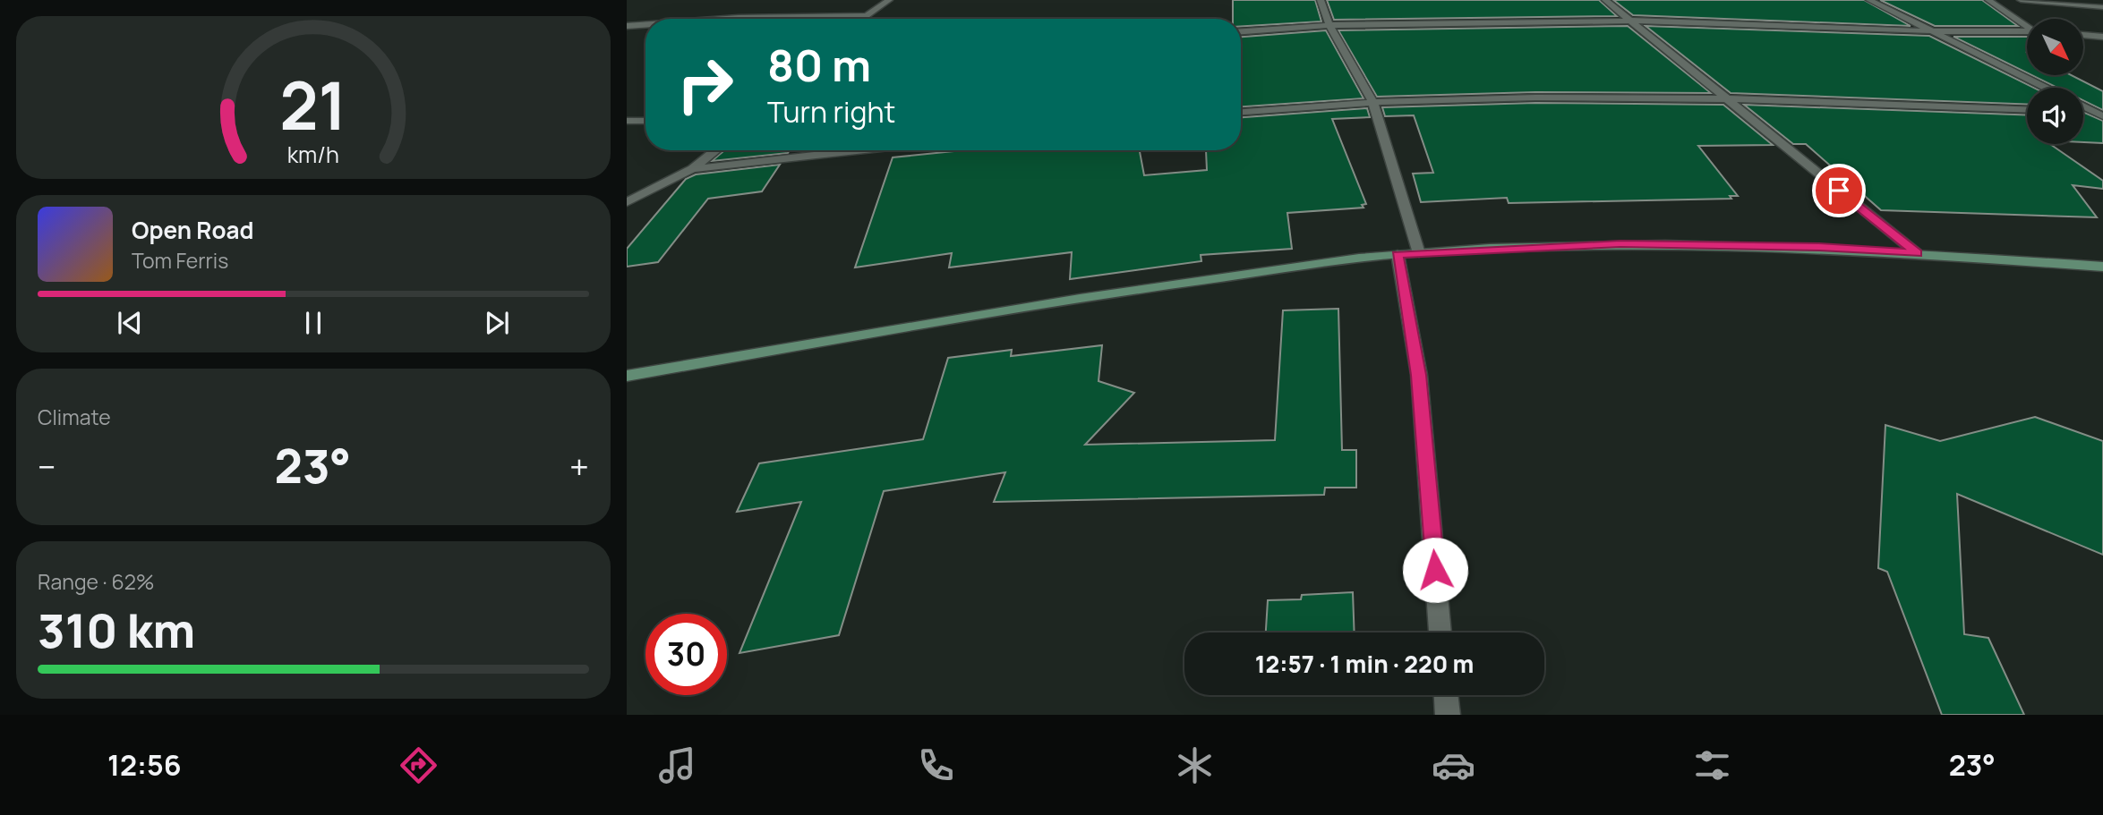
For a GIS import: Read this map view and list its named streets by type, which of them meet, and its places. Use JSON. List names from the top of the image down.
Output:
{
  "north": "bottom right",
  "page": {
    "turn": ["80 m", "Turn right"],
    "song": ["Open Road", "Tom Ferris"],
    "tile": [
      "Climate",
      ["Range · 62%", "310 km"]
    ],
    "heat": ["−", "23°", "+"],
    "limit": "30",
    "trip": "12:57 · 1 min · 220 m",
    "tabs": ["12:56", "23°"],
    "gauge": ["21", "km/h"]
  }
}
